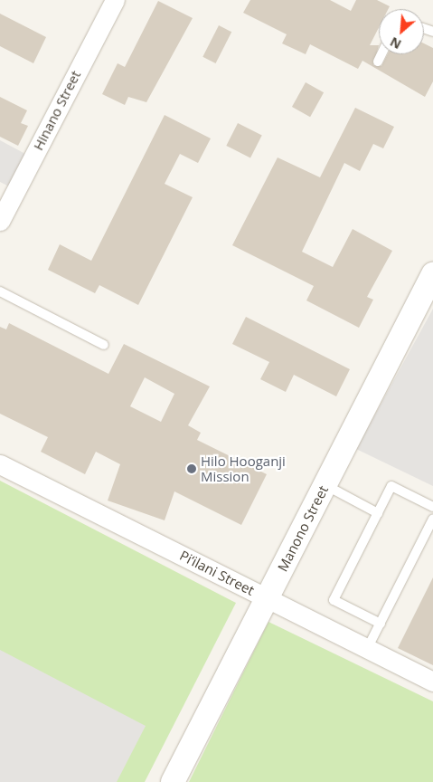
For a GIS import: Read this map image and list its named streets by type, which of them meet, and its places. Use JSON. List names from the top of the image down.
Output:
{
  "streets": {
    "street": ["Hinano Street", "Manono Street", "Pi‘ilani Street"]
  },
  "crossings": [
    ["Manono Street", "Pi‘ilani Street"]
  ],
  "places": ["Hilo Hooganji Mission"],
  "north": "bottom left"
}
